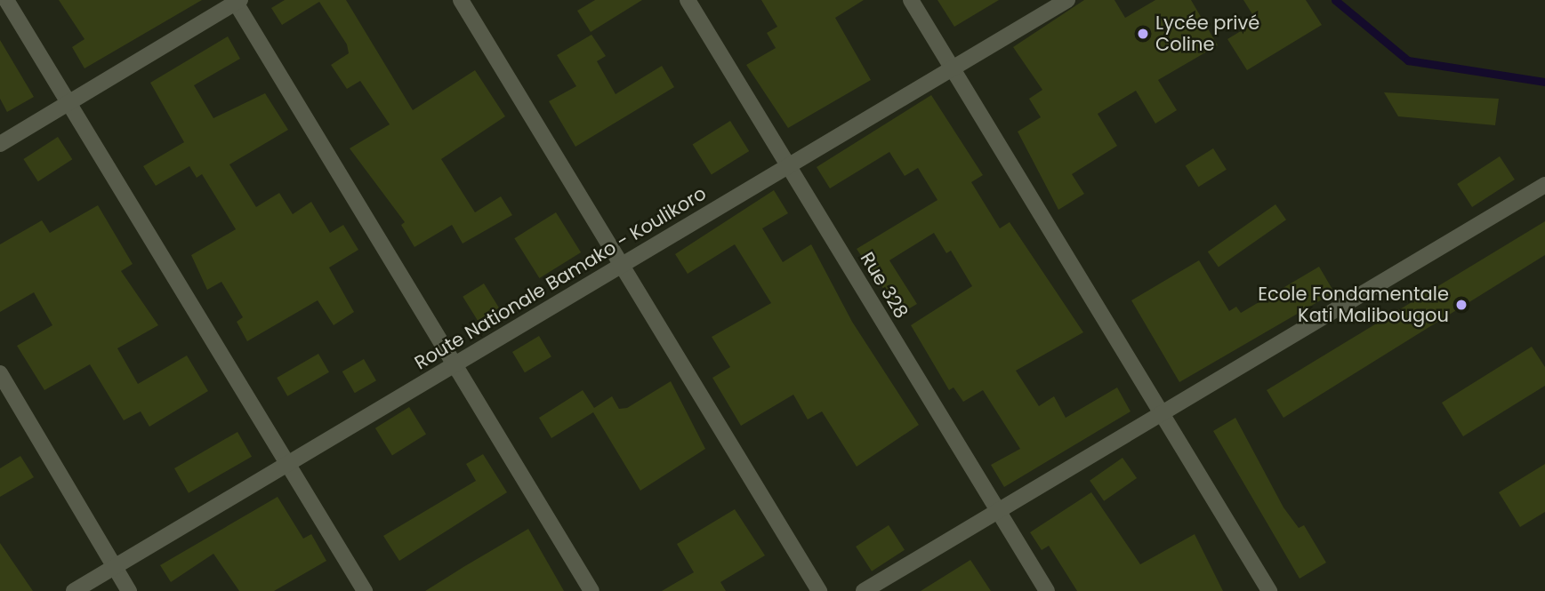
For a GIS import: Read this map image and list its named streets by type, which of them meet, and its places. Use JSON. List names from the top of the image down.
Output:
{
  "streets": {
    "street": ["Route Nationale Bamako - Koulikoro", "Rue 328"]
  },
  "crossings": [
    ["Route Nationale Bamako - Koulikoro", "Rue 328"]
  ],
  "places": ["Lycée privé Coline", "Ecole Fondamentale Kati Malibougou"]
}
